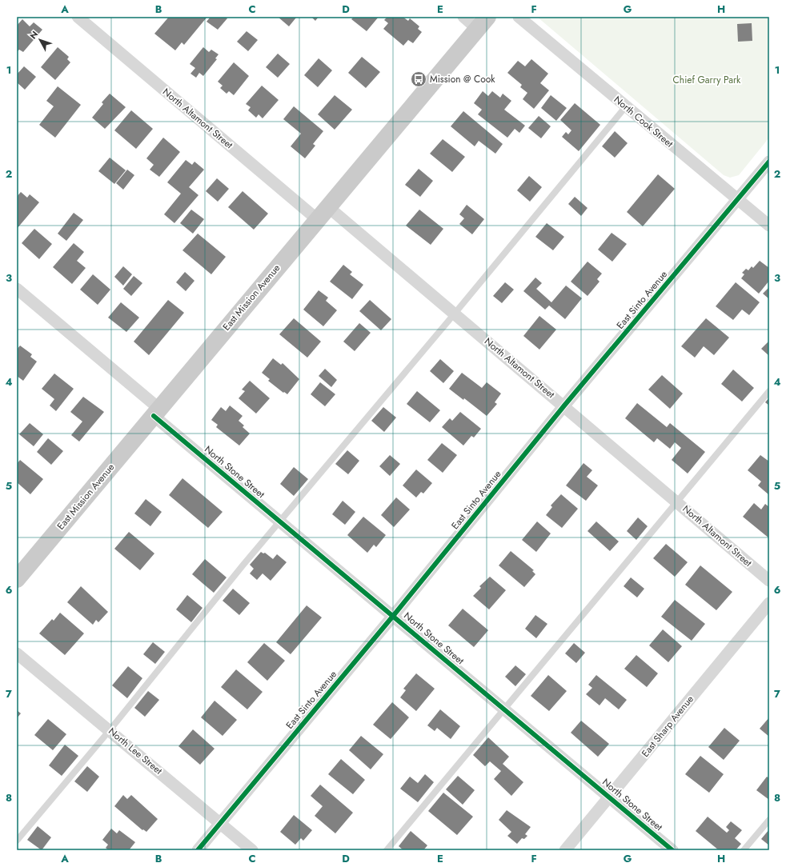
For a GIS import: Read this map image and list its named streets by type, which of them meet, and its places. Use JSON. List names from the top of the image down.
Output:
{
  "streets": {
    "main road": ["East Mission Avenue"],
    "street": [
      "North Altamont Street",
      "North Cook Street",
      "East Sinto Avenue",
      "North Stone Street",
      "East Sharp Avenue",
      "North Lee Street"
    ]
  },
  "crossings": [
    ["North Altamont Street", "East Mission Avenue"],
    ["North Altamont Street", "East Sinto Avenue"],
    ["North Cook Street", "East Sinto Avenue"],
    ["East Mission Avenue", "North Stone Street"],
    ["East Sinto Avenue", "North Stone Street"],
    ["East Sinto Avenue", "North Lee Street"],
    ["North Stone Street", "East Sharp Avenue"]
  ],
  "parks": ["Chief Garry Park"],
  "places": {
    "bus stop": ["Mission @ Cook"]
  },
  "north": "top left",
  "grid": {
    "columns": [
      "A",
      "B",
      "C",
      "D",
      "E",
      "F",
      "G",
      "H"
    ],
    "rows": [
      "1",
      "2",
      "3",
      "4",
      "5",
      "6",
      "7",
      "8"
    ]
  }
}
